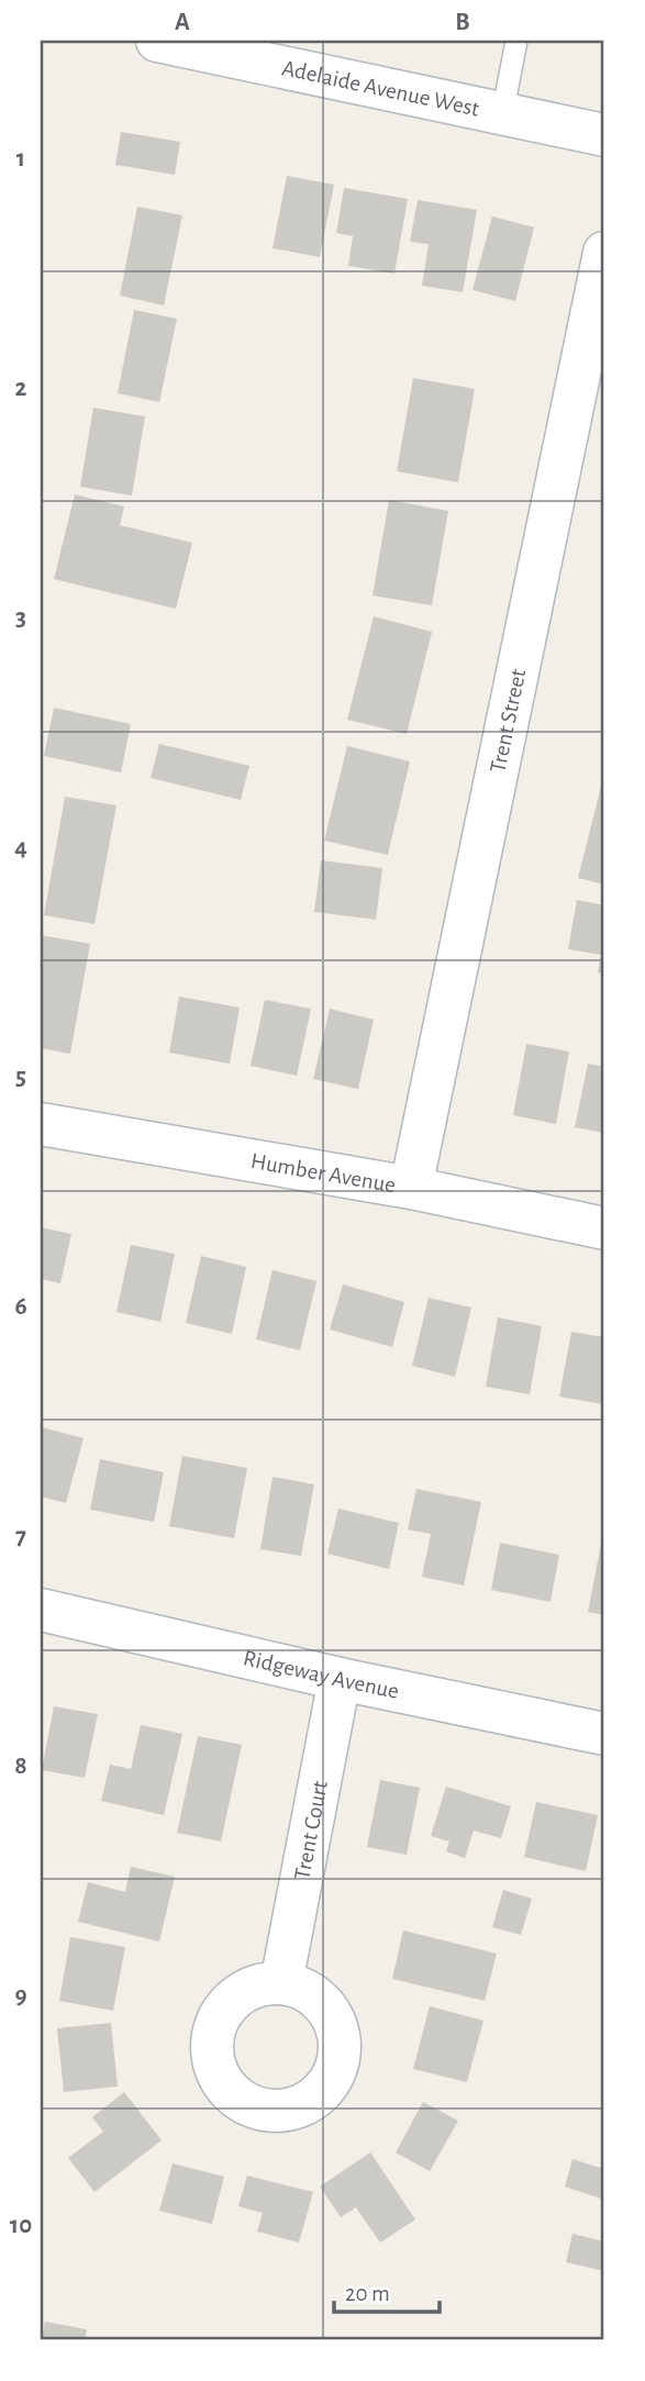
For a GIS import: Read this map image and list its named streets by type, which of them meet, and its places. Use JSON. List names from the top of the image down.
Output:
{
  "streets": {
    "street": [
      "Adelaide Avenue West",
      "Trent Street",
      "Humber Avenue",
      "Ridgeway Avenue",
      "Trent Court"
    ]
  },
  "crossings": [
    ["Trent Street", "Humber Avenue"],
    ["Ridgeway Avenue", "Trent Court"]
  ],
  "scale_bar": "20 m",
  "grid": {
    "columns": ["A", "B"],
    "rows": [
      "1",
      "2",
      "3",
      "4",
      "5",
      "6",
      "7",
      "8",
      "9",
      "10"
    ]
  }
}
